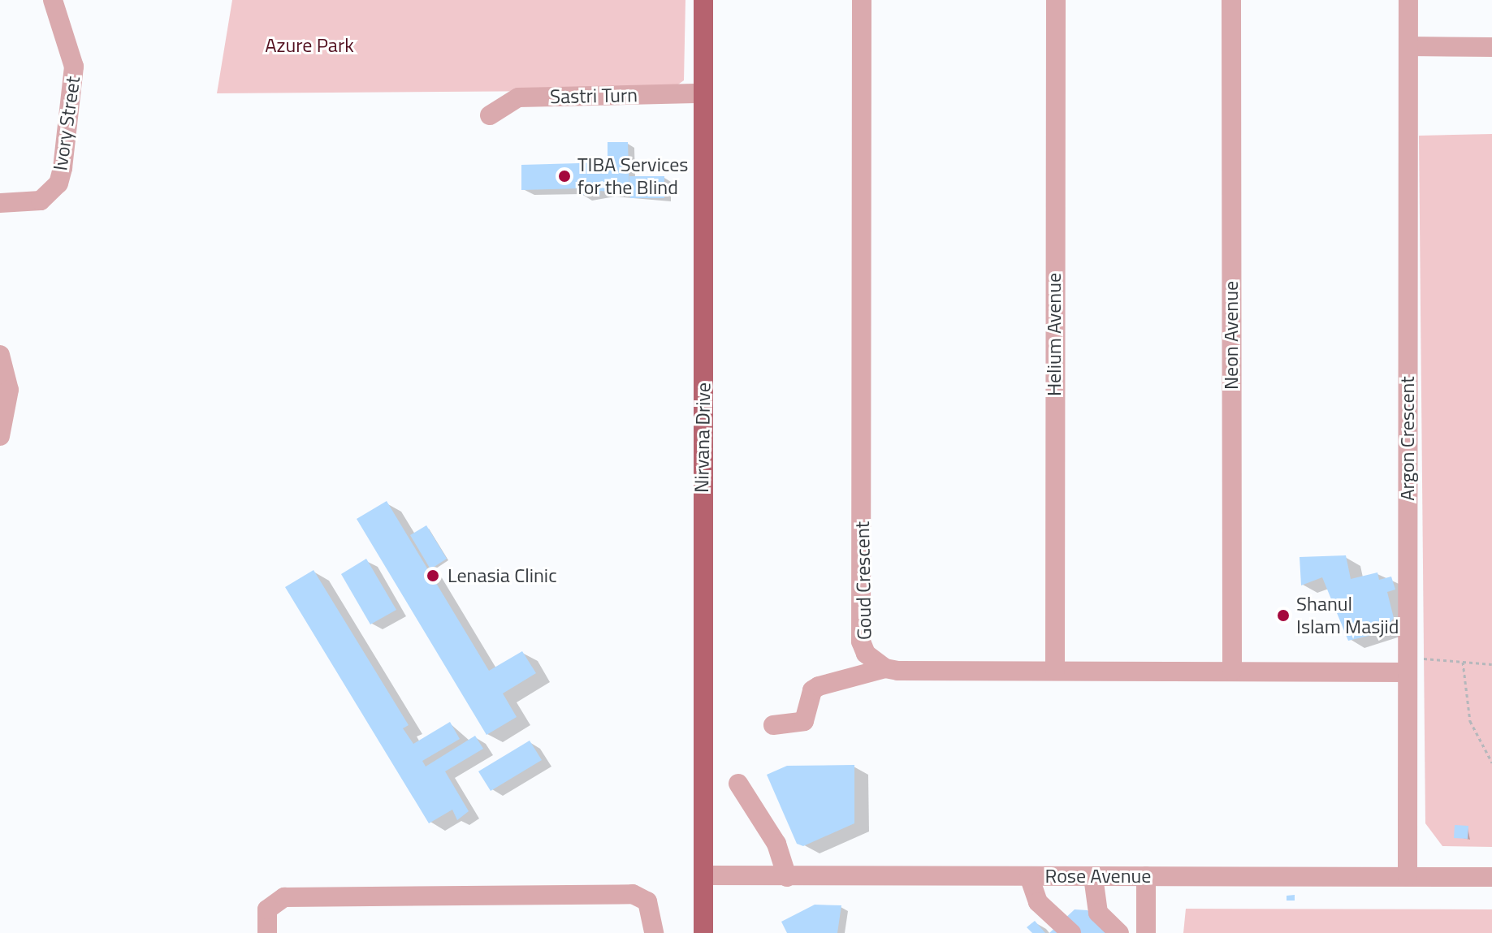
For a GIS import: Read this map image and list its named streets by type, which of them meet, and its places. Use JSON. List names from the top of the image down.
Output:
{
  "streets": {
    "main road": ["Nirvana Drive"],
    "street": [
      "Sastri Turn",
      "Ivory Street",
      "Helium Avenue",
      "Neon Avenue",
      "Argon Crescent",
      "Goud Crescent",
      "Rose Avenue"
    ]
  },
  "crossings": [
    ["Sastri Turn", "Nirvana Drive"],
    ["Nirvana Drive", "Rose Avenue"],
    ["Argon Crescent", "Rose Avenue"]
  ],
  "parks": ["Azure Park"],
  "places": ["TIBA Services for the Blind", "Lenasia Clinic", "Shanul Islam Masjid"]
}
